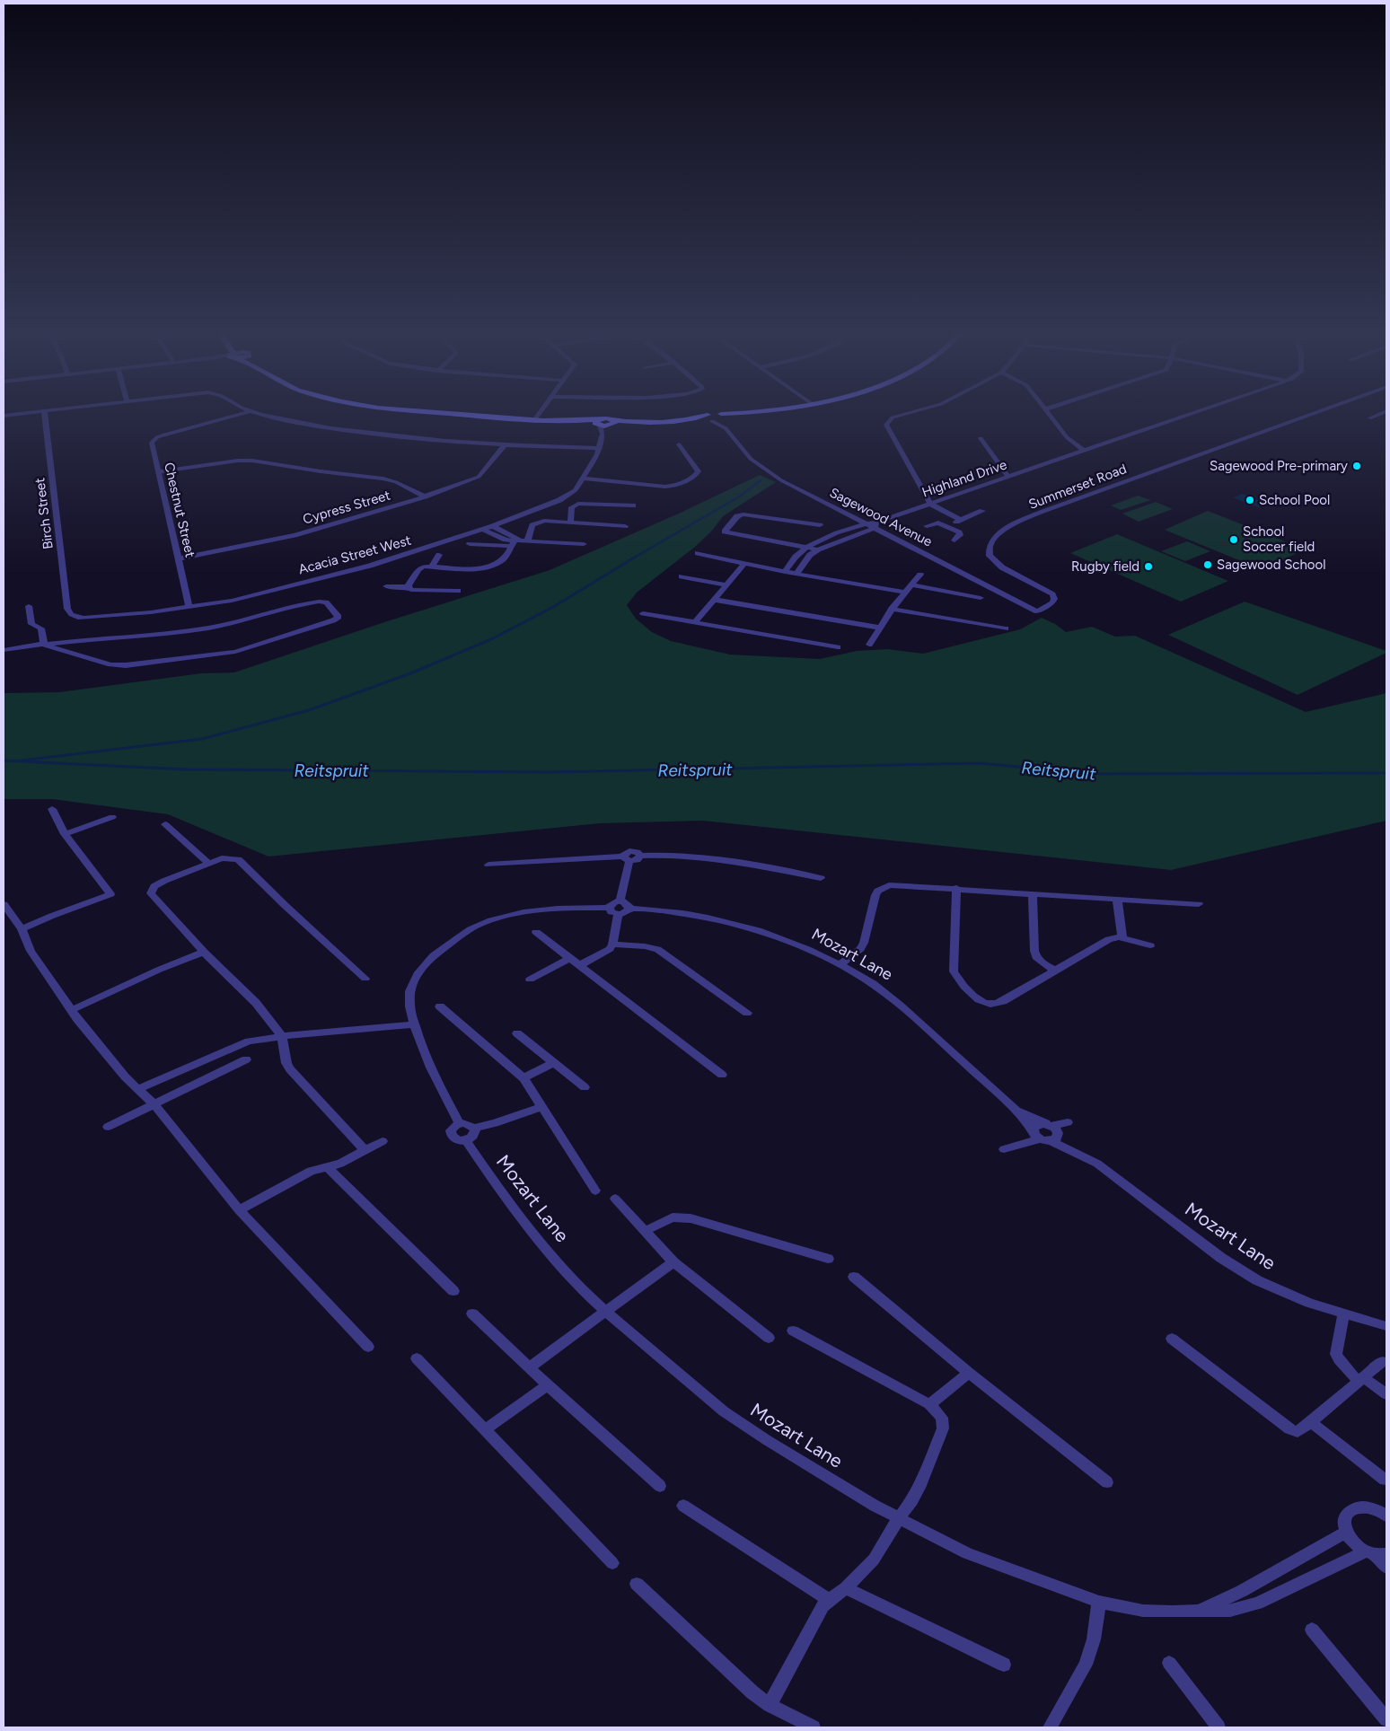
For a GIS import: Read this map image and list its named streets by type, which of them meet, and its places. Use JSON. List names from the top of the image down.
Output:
{
  "streets": {
    "street": [
      "Highland Drive",
      "Summerset Road",
      "Cypress Street",
      "Chestnut Street",
      "Birch Street",
      "Sagewood Avenue",
      "Acacia Street West",
      "Mozart Lane"
    ]
  },
  "crossings": [
    ["Highland Drive", "Sagewood Avenue"],
    ["Summerset Road", "Sagewood Avenue"],
    ["Cypress Street", "Chestnut Street"],
    ["Chestnut Street", "Acacia Street West"],
    ["Birch Street", "Acacia Street West"]
  ],
  "water": ["Reitspruit"],
  "places": [
    "Sagewood Pre-primary",
    "School Pool",
    "School Soccer field",
    "Sagewood School",
    "Rugby field"
  ]
}
